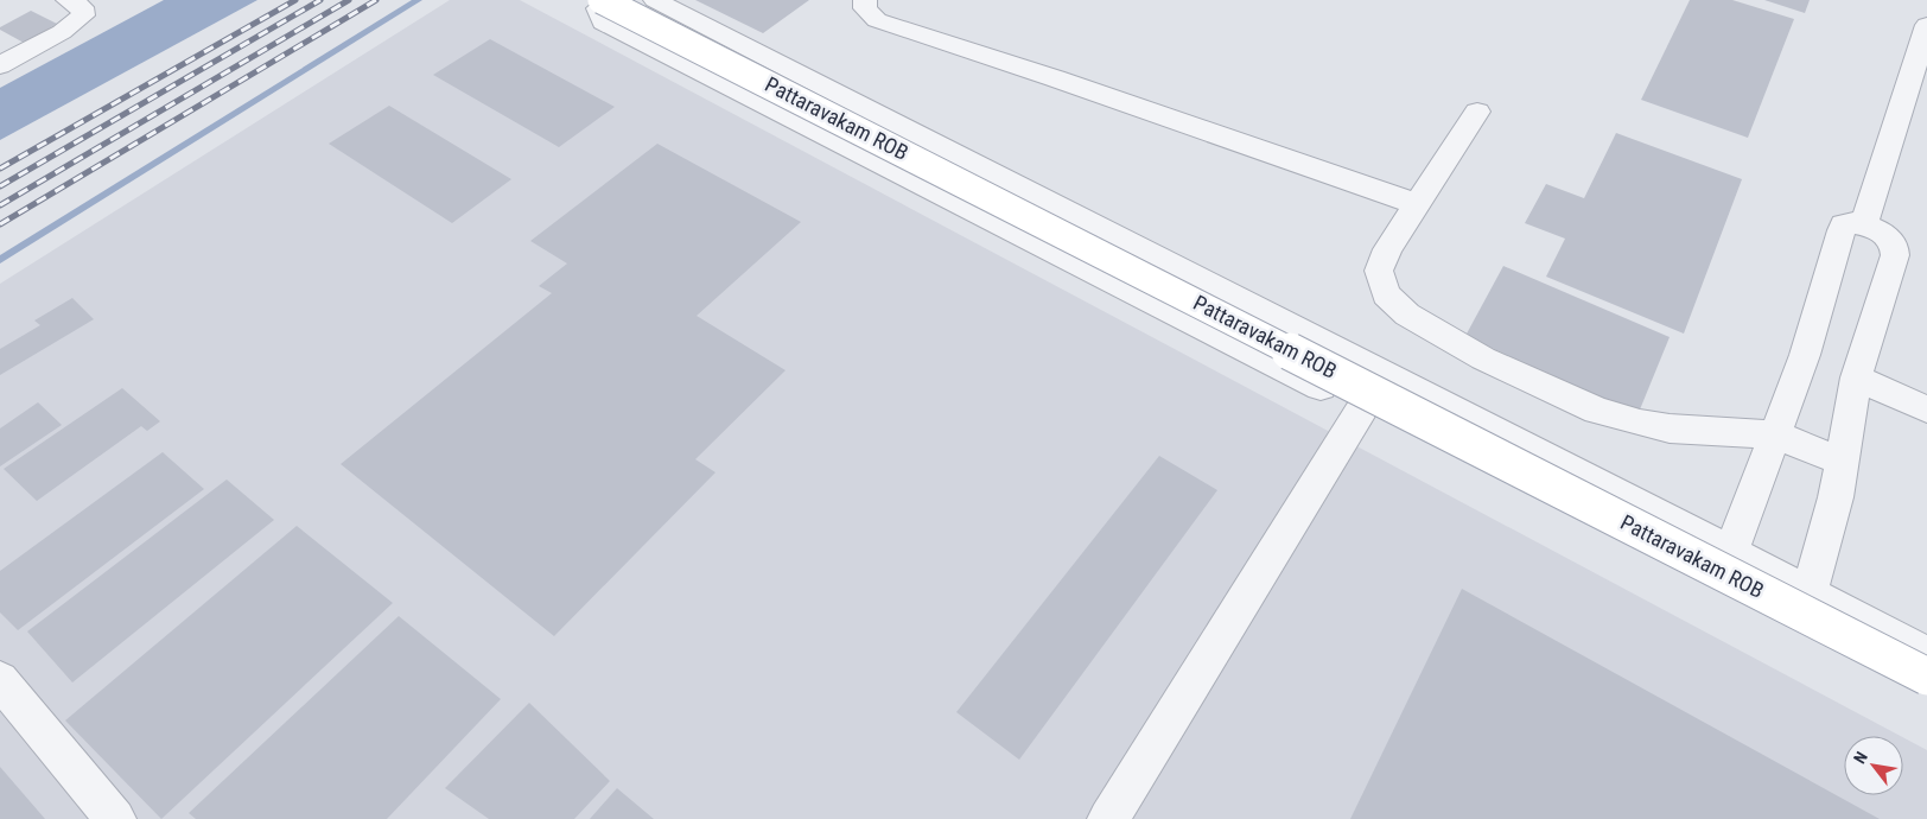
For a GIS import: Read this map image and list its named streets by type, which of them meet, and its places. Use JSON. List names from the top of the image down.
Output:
{
  "streets": {
    "main road": ["Pattaravakam ROB"]
  },
  "north": "top left"
}
